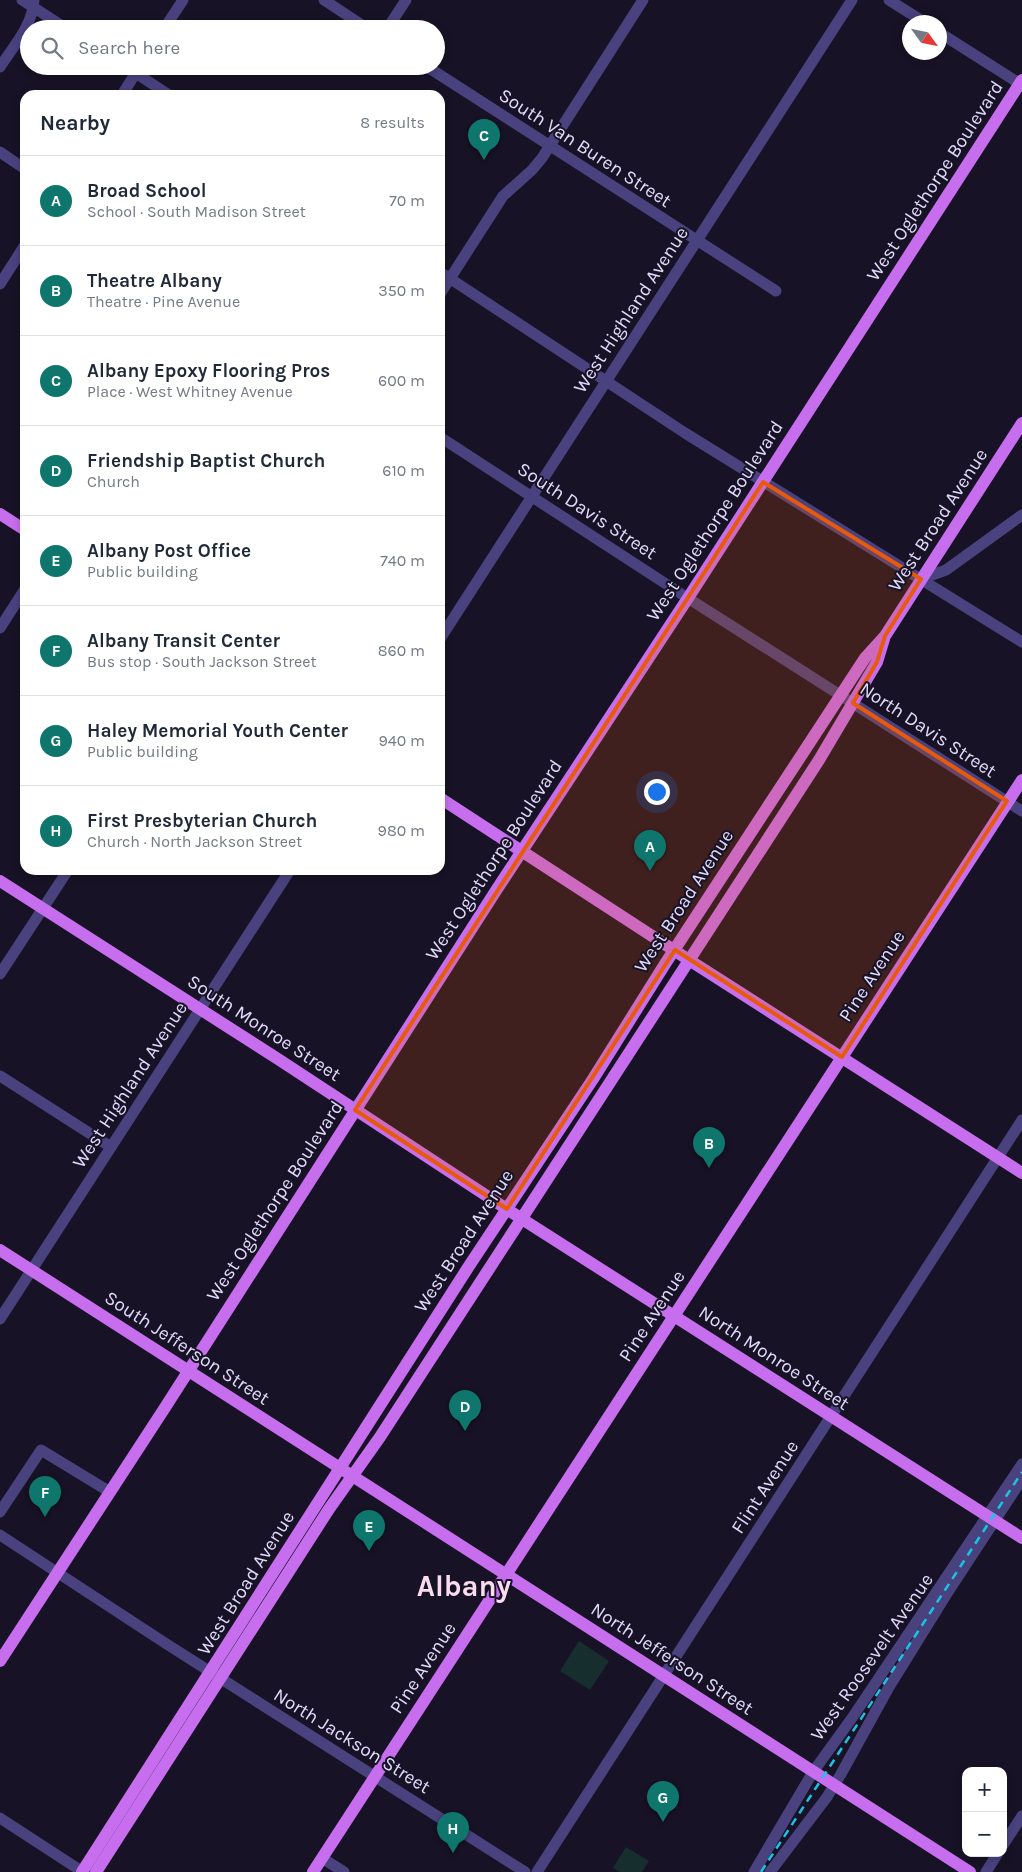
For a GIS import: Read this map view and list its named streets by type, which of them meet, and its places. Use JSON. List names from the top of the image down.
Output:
{
  "streets": {
    "main road": [
      "West Oglethorpe Boulevard",
      "West Broad Avenue",
      "Pine Avenue",
      "South Monroe Street",
      "South Jefferson Street",
      "North Monroe Street",
      "North Jefferson Street"
    ],
    "street": [
      "South Van Buren Street",
      "West Highland Avenue",
      "South Davis Street",
      "North Davis Street",
      "Flint Avenue",
      "West Roosevelt Avenue",
      "North Jackson Street"
    ]
  },
  "crossings": [
    ["South Van Buren Street", "West Highland Avenue"],
    ["West Oglethorpe Boulevard", "South Davis Street"],
    ["West Oglethorpe Boulevard", "South Monroe Street"],
    ["West Oglethorpe Boulevard", "South Jefferson Street"],
    ["West Oglethorpe Boulevard", "North Jackson Street"],
    ["West Highland Avenue", "South Davis Street"],
    ["West Highland Avenue", "South Monroe Street"],
    ["West Highland Avenue", "South Jefferson Street"],
    ["South Davis Street", "West Broad Avenue"],
    ["South Davis Street", "North Davis Street"],
    ["West Broad Avenue", "North Davis Street"],
    ["West Broad Avenue", "South Monroe Street"],
    ["West Broad Avenue", "South Jefferson Street"],
    ["West Broad Avenue", "North Monroe Street"],
    ["West Broad Avenue", "North Jefferson Street"],
    ["West Broad Avenue", "North Jackson Street"],
    ["North Davis Street", "Pine Avenue"],
    ["Pine Avenue", "North Monroe Street"],
    ["Pine Avenue", "North Jefferson Street"],
    ["Pine Avenue", "North Jackson Street"],
    ["South Monroe Street", "North Monroe Street"],
    ["South Jefferson Street", "North Jefferson Street"],
    ["North Monroe Street", "Flint Avenue"],
    ["North Monroe Street", "West Roosevelt Avenue"],
    ["Flint Avenue", "North Jefferson Street"],
    ["West Roosevelt Avenue", "North Jefferson Street"]
  ],
  "districts": ["Albany"],
  "north": "bottom right",
  "page": {
    "search": "Search here",
    "heading": ["Nearby", "8 results"],
    "pins": [
      "C",
      "A",
      "B",
      "D",
      "F",
      "E",
      "G",
      "H"
    ],
    "list": [
      {
        "mark": "A",
        "name": "Broad School",
        "note": "School · South Madison Street",
        "value": "70 m"
      },
      {
        "mark": "B",
        "name": "Theatre Albany",
        "note": "Theatre · Pine Avenue",
        "value": "350 m"
      },
      {
        "mark": "C",
        "name": "Albany Epoxy Flooring Pros",
        "note": "Place · West Whitney Avenue",
        "value": "600 m"
      },
      {
        "mark": "D",
        "name": "Friendship Baptist Church",
        "note": "Church",
        "value": "610 m"
      },
      {
        "mark": "E",
        "name": "Albany Post Office",
        "note": "Public building",
        "value": "740 m"
      },
      {
        "mark": "F",
        "name": "Albany Transit Center",
        "note": "Bus stop · South Jackson Street",
        "value": "860 m"
      },
      {
        "mark": "G",
        "name": "Haley Memorial Youth Center",
        "note": "Public building",
        "value": "940 m"
      },
      {
        "mark": "H",
        "name": "First Presbyterian Church",
        "note": "Church · North Jackson Street",
        "value": "980 m"
      }
    ],
    "map_buttons": ["+", "−"]
  }
}
